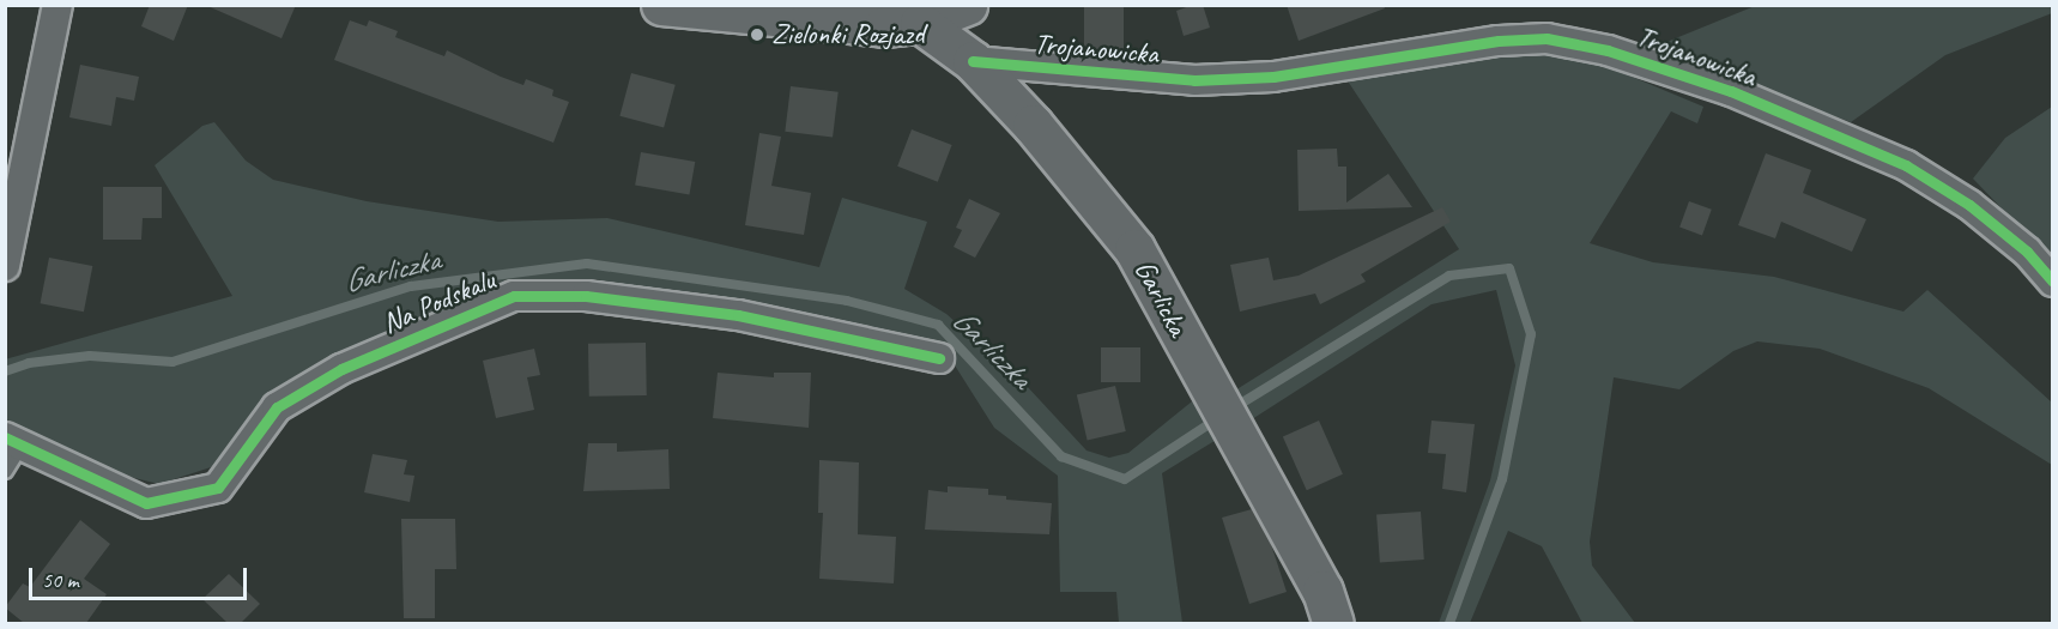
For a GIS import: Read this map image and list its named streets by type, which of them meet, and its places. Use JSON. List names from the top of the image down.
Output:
{
  "streets": {
    "street": ["Trojanowicka", "Garlicka", "Na Podskalu"]
  },
  "crossings": [
    ["Trojanowicka", "Garlicka"]
  ],
  "water": ["Garliczka"],
  "places": ["Zielonki Rozjazd"],
  "scale_bar": "50 m"
}
